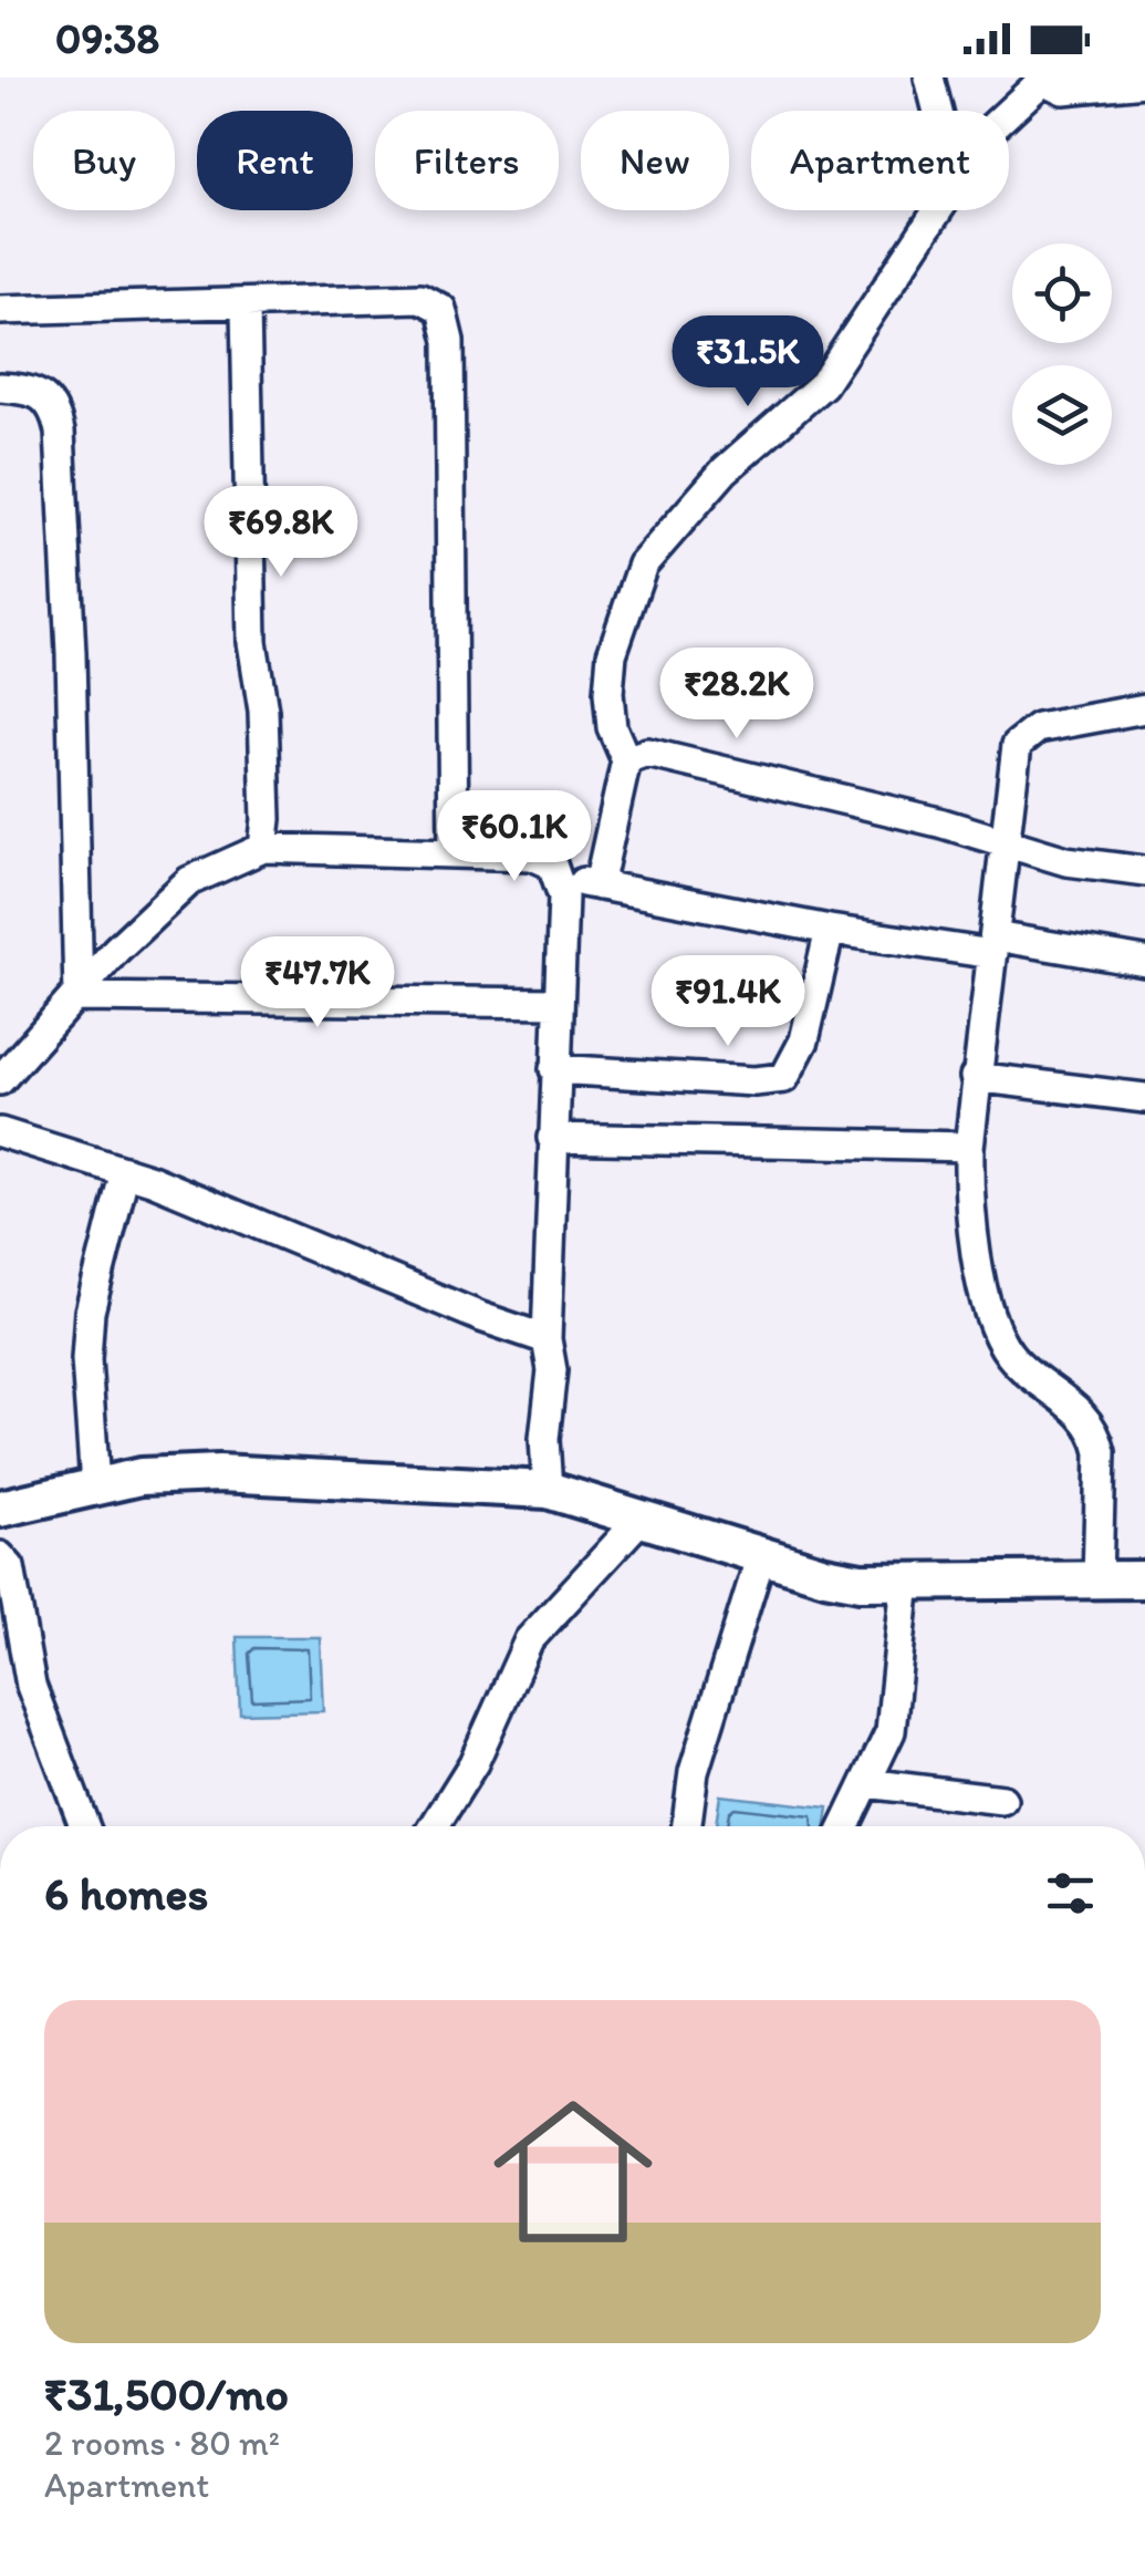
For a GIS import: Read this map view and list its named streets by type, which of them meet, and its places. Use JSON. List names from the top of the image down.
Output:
{
  "page": {
    "status": "09:38",
    "chip": [
      "Buy",
      "Rent",
      "Filters",
      "New",
      "Apartment"
    ],
    "price": [
      "₹31.5K",
      "₹69.8K",
      "₹28.2K",
      "₹60.1K",
      "₹47.7K",
      "₹91.4K"
    ],
    "heading": "6 homes",
    "list": [
      {
        "name": "₹31,500/mo",
        "note": "2 rooms · 80 m² · Apartment"
      }
    ]
  }
}
